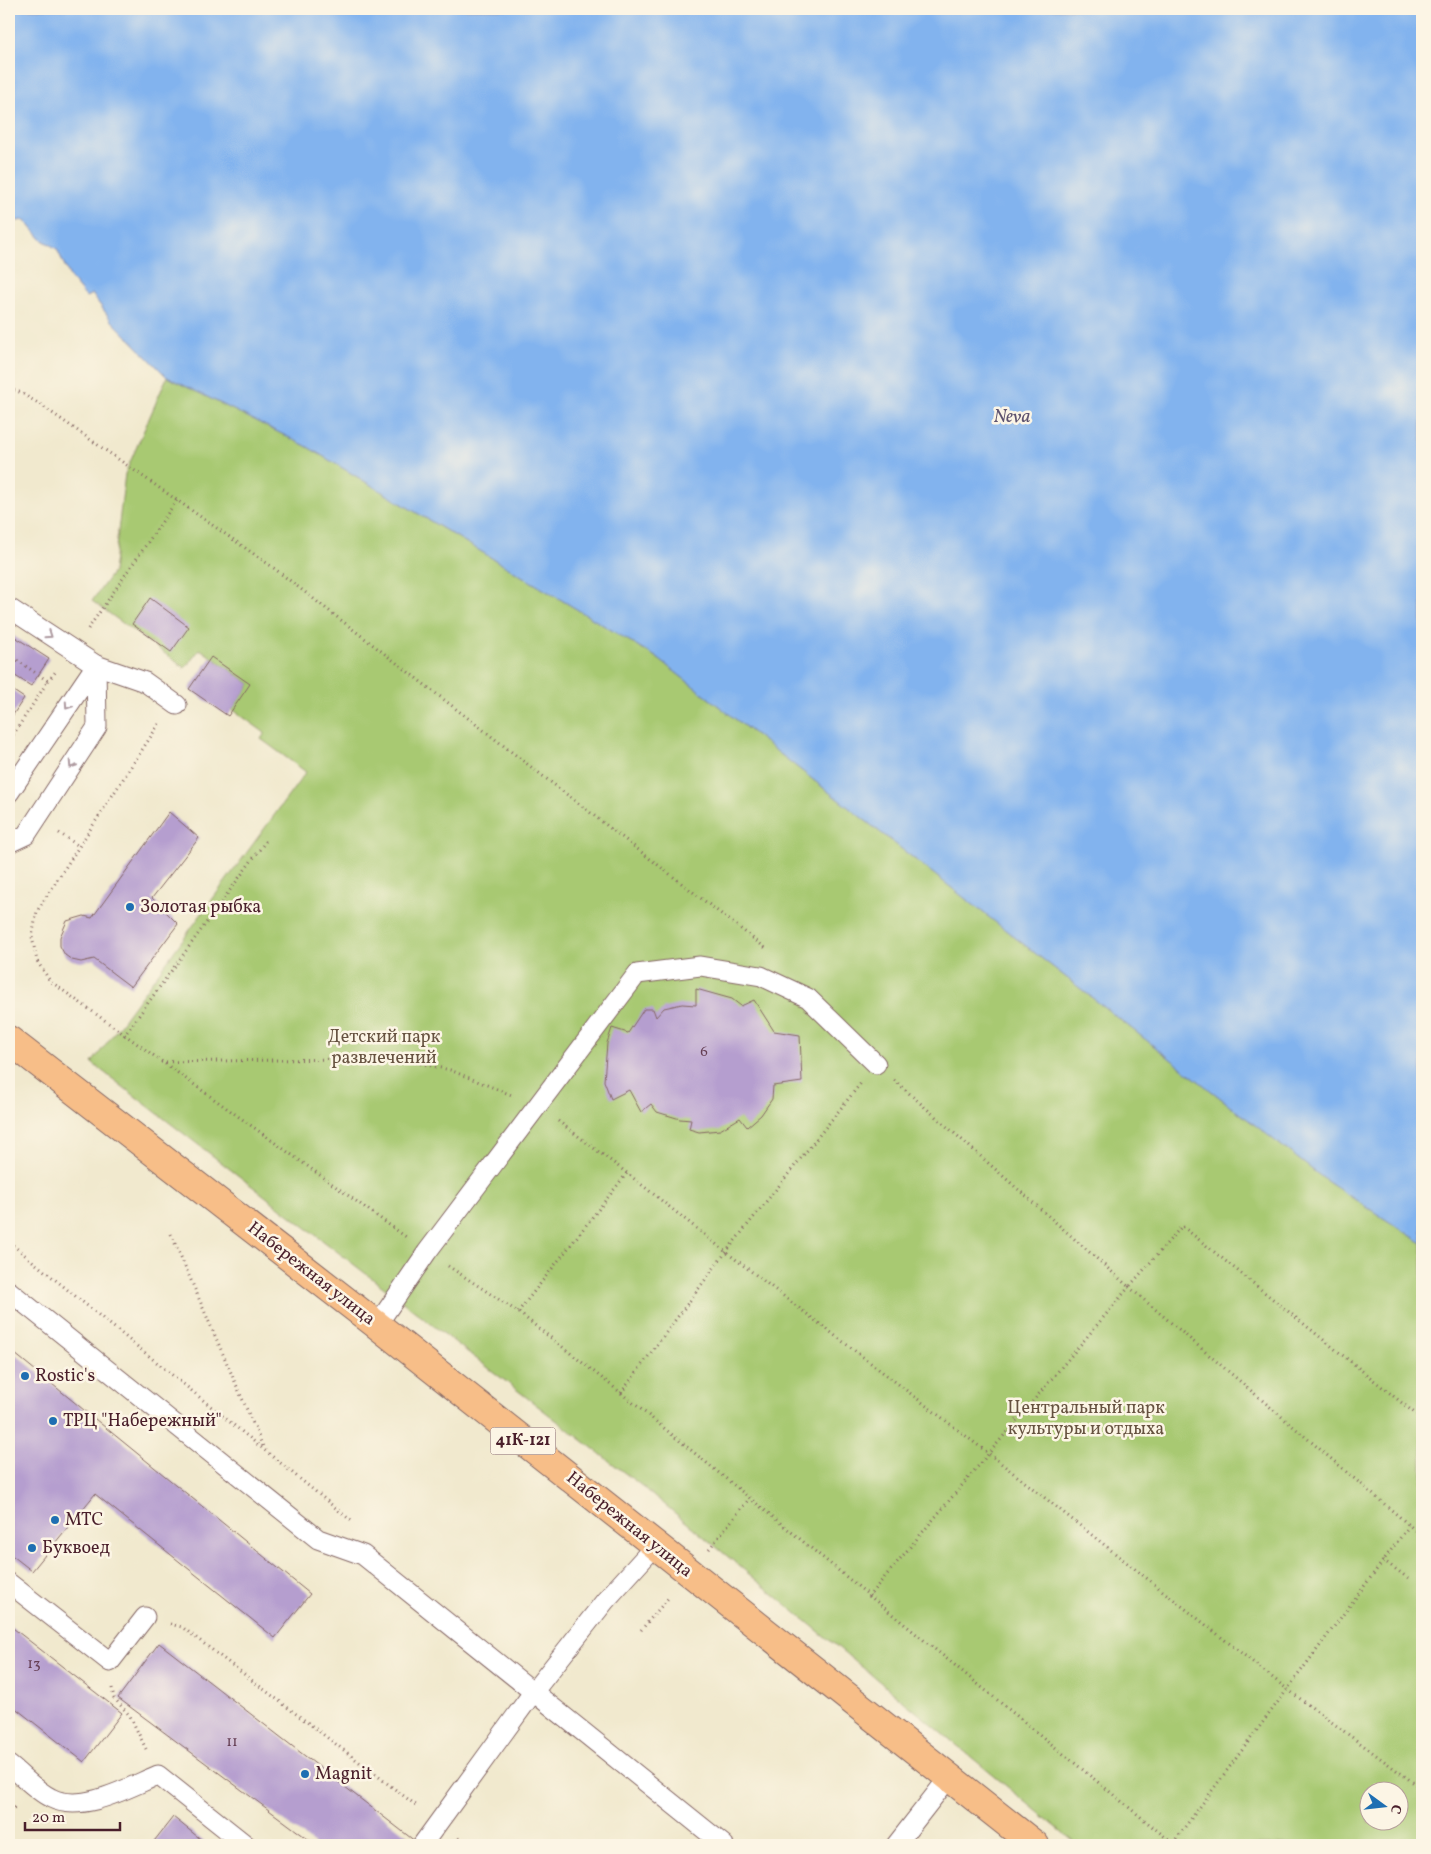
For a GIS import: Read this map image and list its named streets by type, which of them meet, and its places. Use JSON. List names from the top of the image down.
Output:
{
  "streets": {
    "main road": ["Набережная улица", "41К-121"]
  },
  "water": ["Neva"],
  "parks": ["Детский парк развлечений", "Центральный парк культуры и отдыха"],
  "places": [
    "Золотая рыбка",
    "Rostic's",
    "ТРЦ \"Набережный\"",
    "МТС",
    "Буквоед",
    "Magnit"
  ],
  "house_numbers": ["6", "13", "11"],
  "scale_bar": "20 m",
  "north": "right"
}
